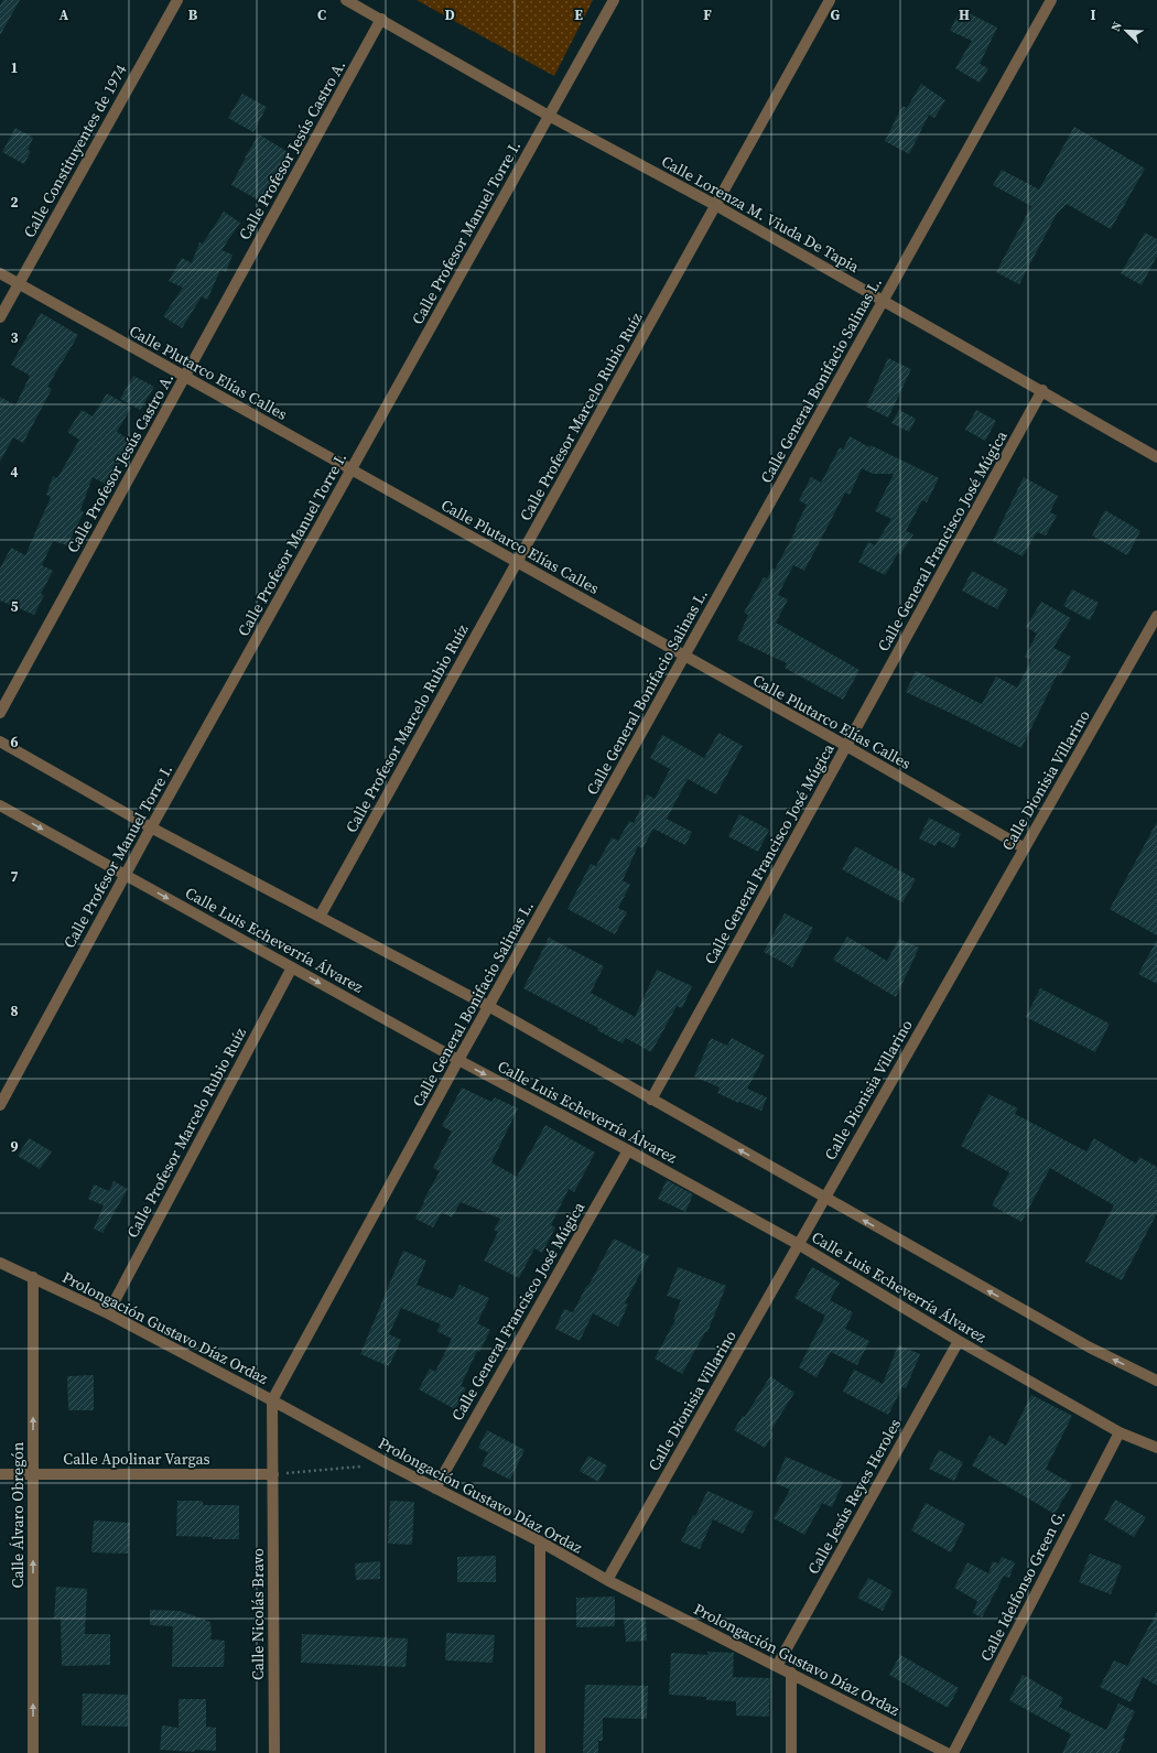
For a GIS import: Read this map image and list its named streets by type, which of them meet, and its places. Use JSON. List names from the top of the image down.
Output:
{
  "streets": {
    "street": [
      "Calle Profesor Jesús Castro A.",
      "Calle Constituyentes de 1974",
      "Calle Lorenza M. Viuda De Tapia",
      "Calle Profesor Manuel Torre I.",
      "Calle Plutarco Elías Calles",
      "Calle General Bonifacio Salinas L.",
      "Calle Profesor Marcelo Rubio Ruíz",
      "Calle General Francisco José Múgica",
      "Calle Dionisia Villarino",
      "Calle Luis Echeverría Álvarez",
      "Prolongación Gustavo Díaz Ordaz",
      "Calle Apolinar Vargas",
      "Calle Jesús Reyes Heroles",
      "Calle Álvaro Obregón",
      "Calle Idelfonso Green G.",
      "Calle Nicolás Bravo"
    ]
  },
  "crossings": [
    ["Calle Profesor Jesús Castro A.", "Calle Lorenza M. Viuda De Tapia"],
    ["Calle Profesor Jesús Castro A.", "Calle Plutarco Elías Calles"],
    ["Calle Constituyentes de 1974", "Calle Plutarco Elías Calles"],
    ["Calle Lorenza M. Viuda De Tapia", "Calle Profesor Manuel Torre I."],
    ["Calle Lorenza M. Viuda De Tapia", "Calle General Bonifacio Salinas L."],
    ["Calle Lorenza M. Viuda De Tapia", "Calle Profesor Marcelo Rubio Ruíz"],
    ["Calle Lorenza M. Viuda De Tapia", "Calle General Francisco José Múgica"],
    ["Calle Profesor Manuel Torre I.", "Calle Plutarco Elías Calles"],
    ["Calle Profesor Manuel Torre I.", "Calle Luis Echeverría Álvarez"],
    ["Calle Plutarco Elías Calles", "Calle General Bonifacio Salinas L."],
    ["Calle Plutarco Elías Calles", "Calle Profesor Marcelo Rubio Ruíz"],
    ["Calle Plutarco Elías Calles", "Calle General Francisco José Múgica"],
    ["Calle Plutarco Elías Calles", "Calle Dionisia Villarino"],
    ["Calle General Bonifacio Salinas L.", "Calle Luis Echeverría Álvarez"],
    ["Calle General Bonifacio Salinas L.", "Prolongación Gustavo Díaz Ordaz"],
    ["Calle General Bonifacio Salinas L.", "Calle Nicolás Bravo"],
    ["Calle Profesor Marcelo Rubio Ruíz", "Calle Luis Echeverría Álvarez"],
    ["Calle Profesor Marcelo Rubio Ruíz", "Prolongación Gustavo Díaz Ordaz"],
    ["Calle General Francisco José Múgica", "Calle Luis Echeverría Álvarez"],
    ["Calle General Francisco José Múgica", "Prolongación Gustavo Díaz Ordaz"],
    ["Calle Dionisia Villarino", "Calle Luis Echeverría Álvarez"],
    ["Calle Dionisia Villarino", "Prolongación Gustavo Díaz Ordaz"],
    ["Calle Luis Echeverría Álvarez", "Calle Jesús Reyes Heroles"],
    ["Calle Luis Echeverría Álvarez", "Calle Idelfonso Green G."],
    ["Prolongación Gustavo Díaz Ordaz", "Calle Jesús Reyes Heroles"],
    ["Prolongación Gustavo Díaz Ordaz", "Calle Álvaro Obregón"],
    ["Prolongación Gustavo Díaz Ordaz", "Calle Nicolás Bravo"],
    ["Calle Apolinar Vargas", "Calle Álvaro Obregón"],
    ["Calle Apolinar Vargas", "Calle Nicolás Bravo"]
  ],
  "one_way": ["Calle Álvaro Obregón"],
  "north": "top left",
  "grid": {
    "columns": [
      "A",
      "B",
      "C",
      "D",
      "E",
      "F",
      "G",
      "H",
      "I"
    ],
    "rows": [
      "1",
      "2",
      "3",
      "4",
      "5",
      "6",
      "7",
      "8",
      "9"
    ]
  }
}
